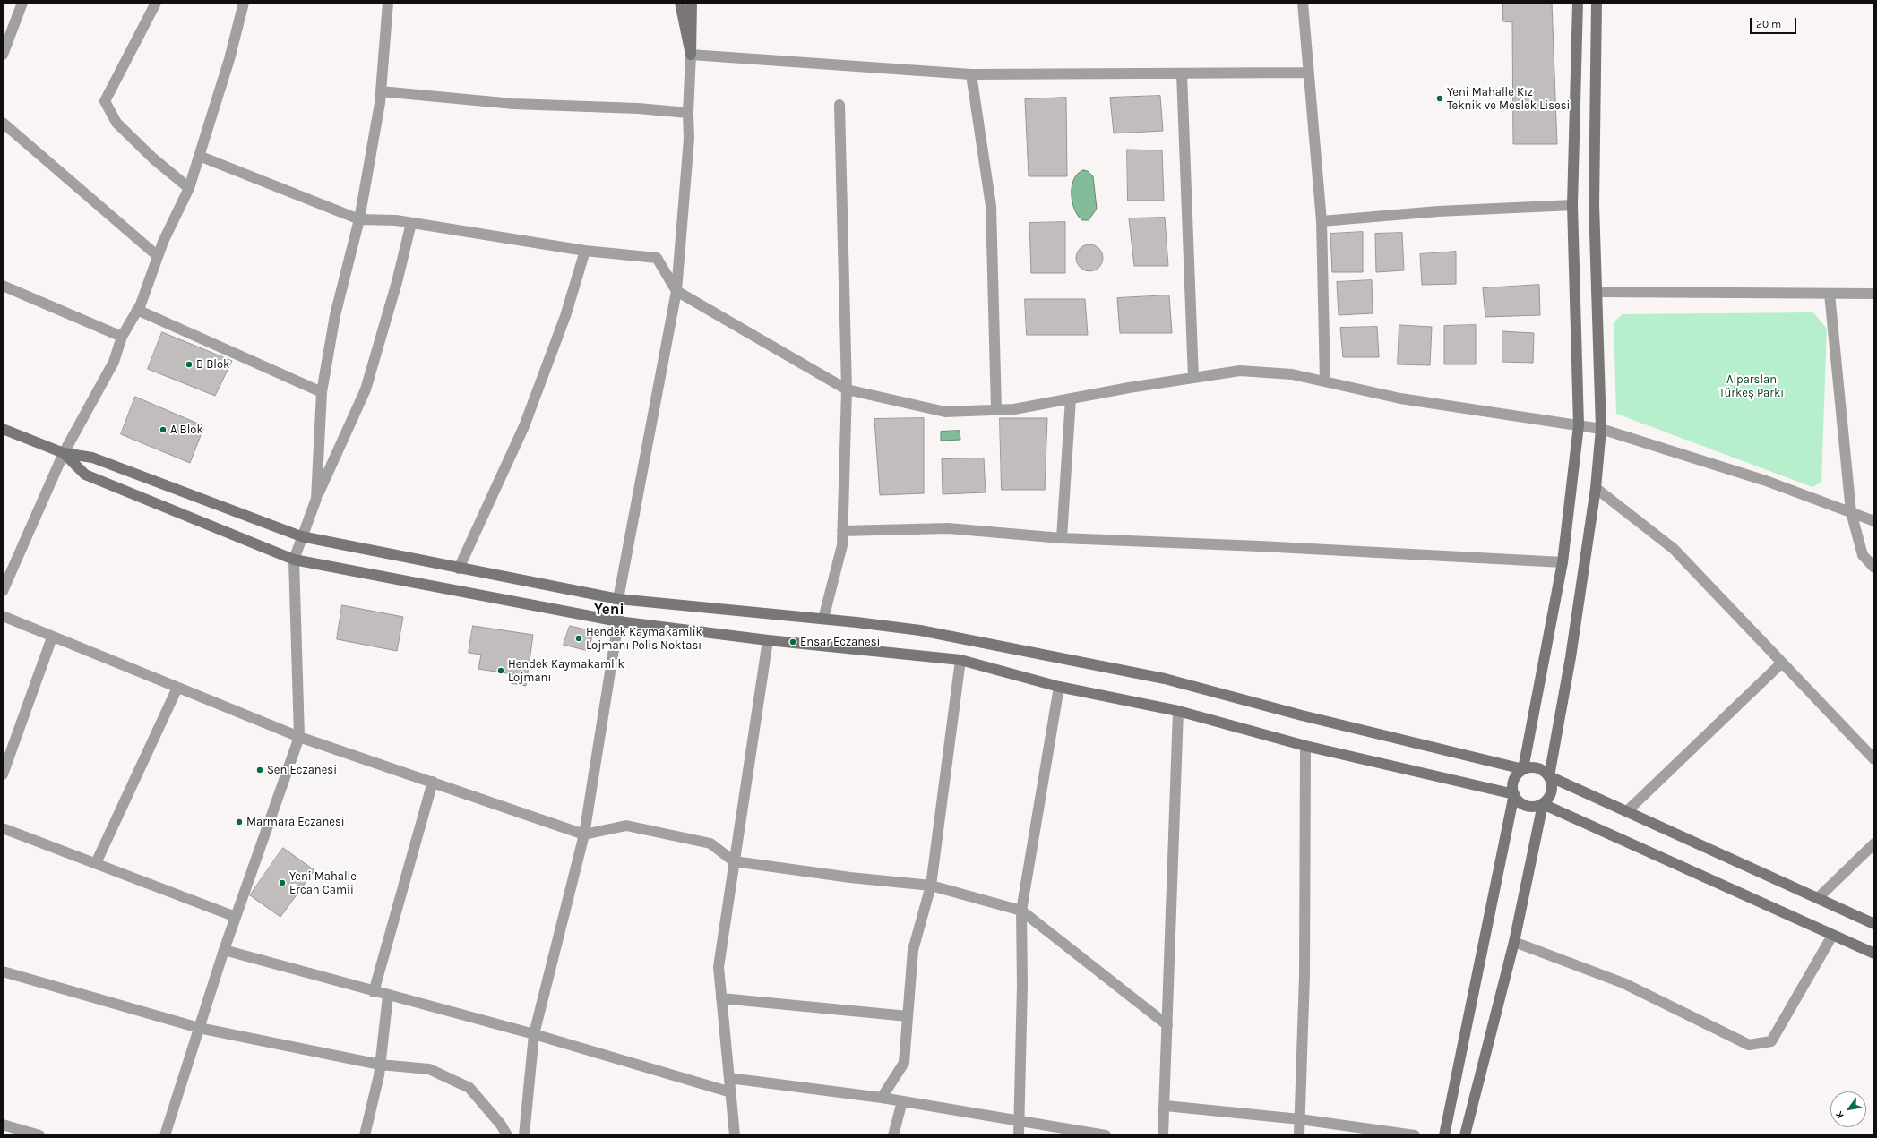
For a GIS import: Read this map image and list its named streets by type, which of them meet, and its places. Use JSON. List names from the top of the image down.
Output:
{
  "districts": ["Yeni"],
  "parks": ["Alparslan Türkeş Parkı"],
  "places": [
    "Yeni Mahalle Kız Teknik ve Meslek Lisesi",
    "B Blok",
    "A Blok",
    "Hendek Kaymakamlık Lojmanı Polis Noktası",
    "Ensar Eczanesi",
    "Hendek Kaymakamlık Lojmanı",
    "Sen Eczanesi",
    "Marmara Eczanesi",
    "Yeni Mahalle Ercan Camii"
  ],
  "scale_bar": "20 m",
  "north": "bottom left"
}
